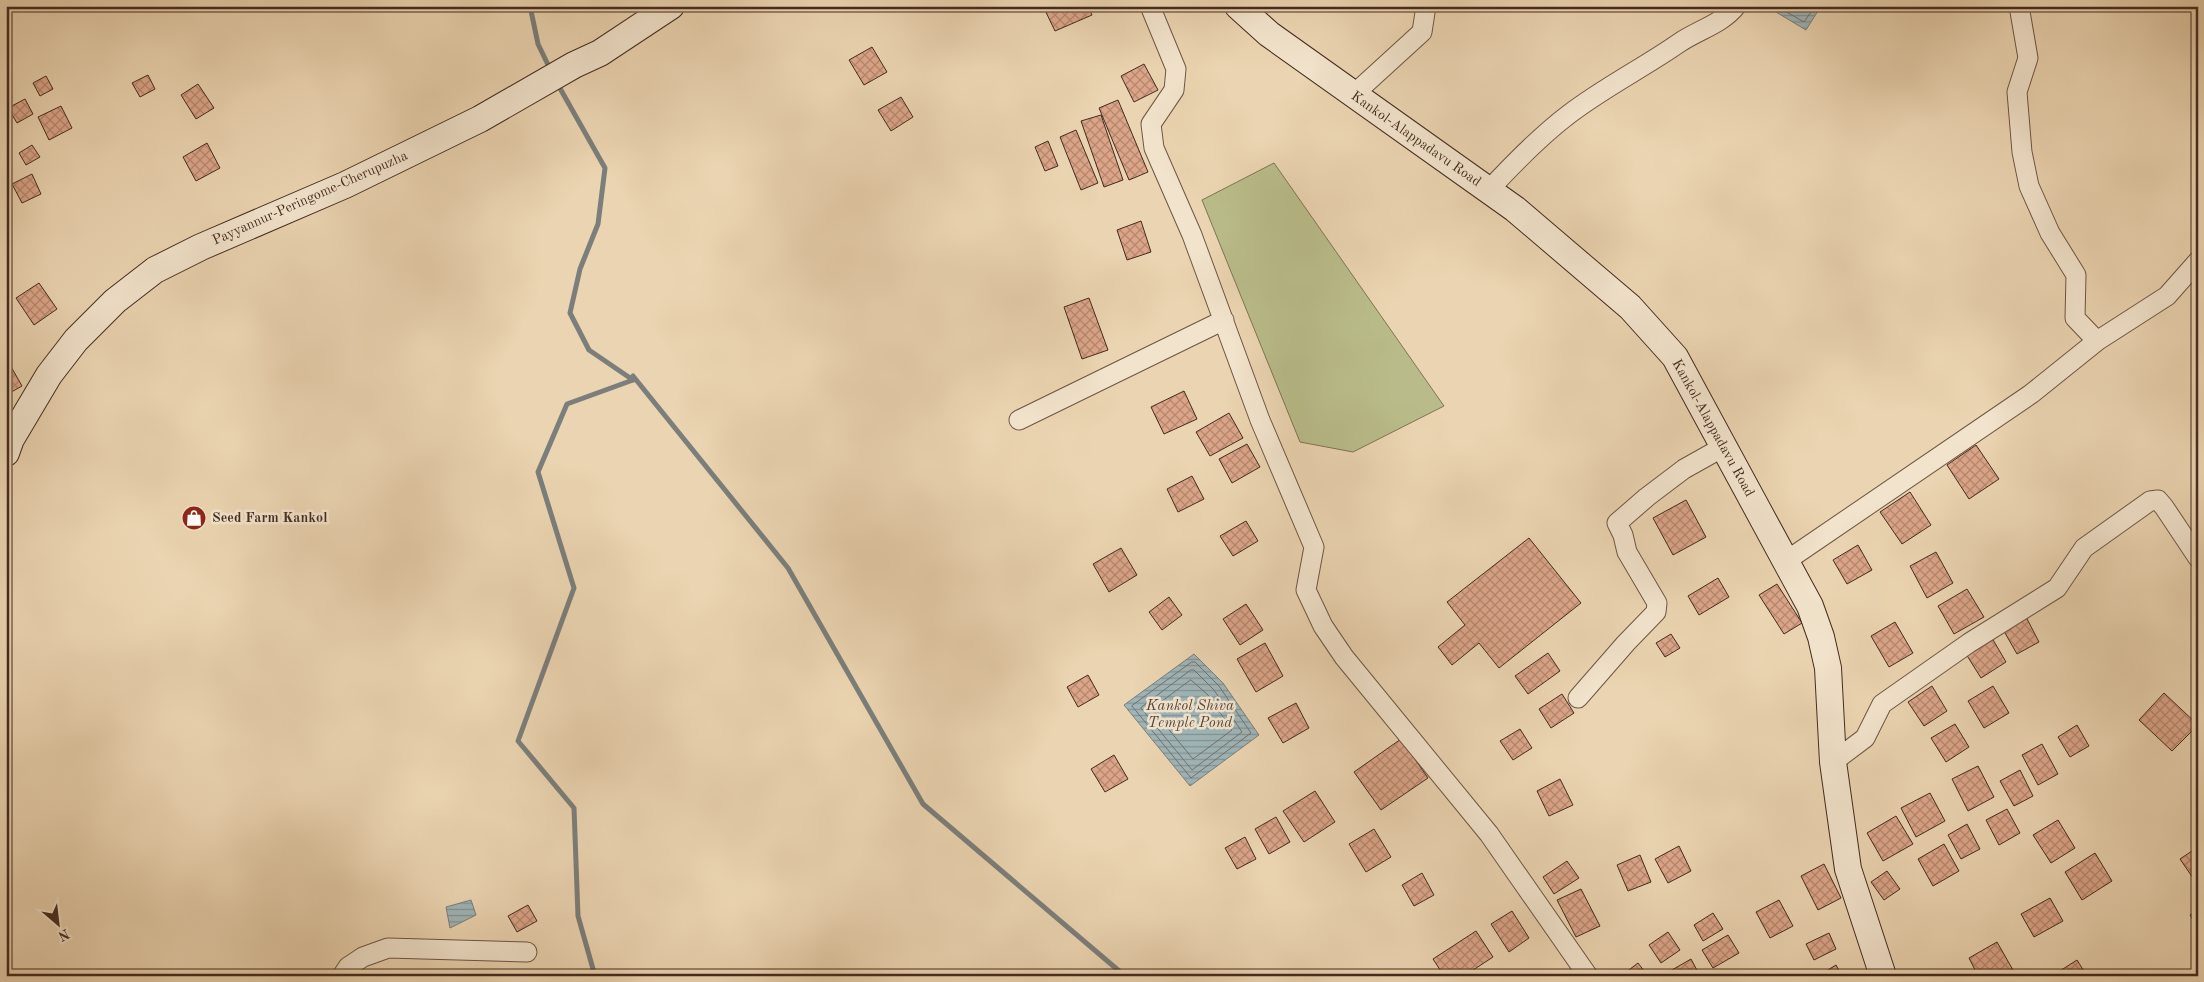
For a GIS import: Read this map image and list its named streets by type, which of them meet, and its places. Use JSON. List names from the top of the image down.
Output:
{
  "streets": {
    "main road": ["Kankol-Alappadavu Road", "Payyannur-Peringome-Cherupuzha"]
  },
  "water": ["Kankol Shiva Temple Pond"],
  "places": {
    "shop": ["Seed Farm Kankol"]
  },
  "north": "bottom right"
}
